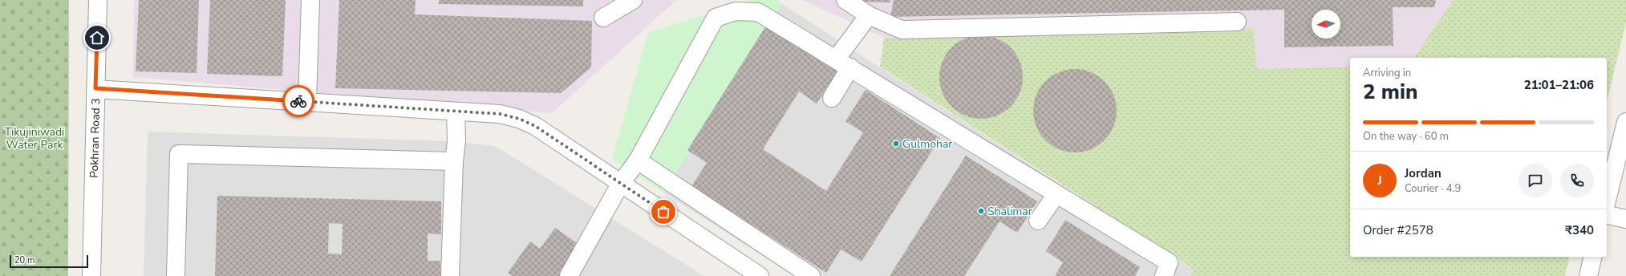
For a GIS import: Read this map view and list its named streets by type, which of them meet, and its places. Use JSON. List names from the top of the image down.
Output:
{
  "streets": {
    "street": ["Pokhran Road 3"]
  },
  "parks": ["Tikujiniwadi Water Park"],
  "places": ["Gulmohar", "Shalimar"],
  "scale_bar": "20 m",
  "north": "left",
  "page": {
    "heading": ["2 min", "Arriving in", "21:01–21:06"],
    "panel": [
      "Jordan",
      "Courier · 4.9",
      "Order #2578",
      "₹340"
    ],
    "bar": "On the way · 60 m",
    "round": "J",
    "scale": "20 m"
  }
}
